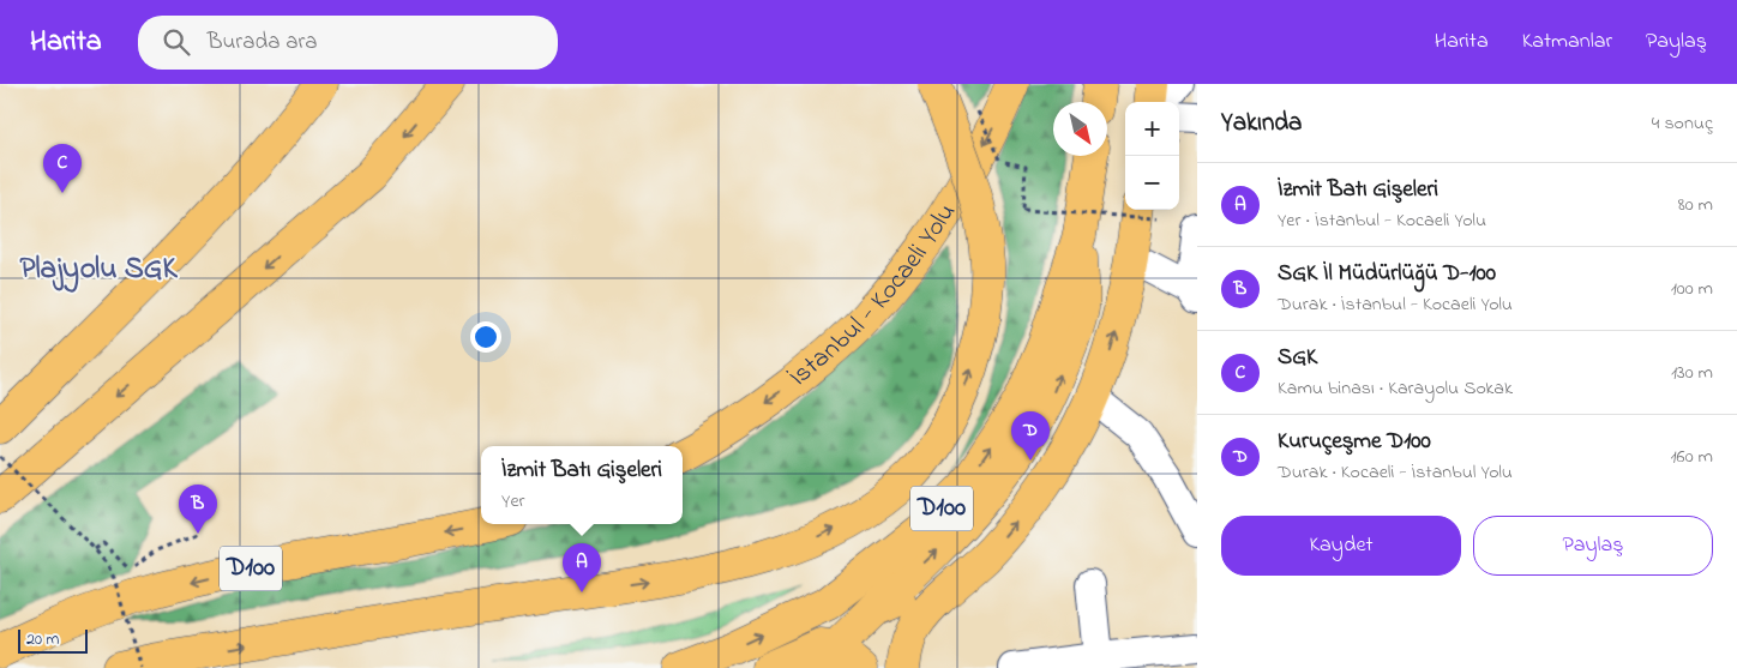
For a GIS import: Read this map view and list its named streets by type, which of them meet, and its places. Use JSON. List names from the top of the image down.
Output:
{
  "streets": {
    "main road": ["İstanbul - Kocaeli Yolu", "D100"]
  },
  "districts": ["Plajyolu SGK"],
  "scale_bar": "20 m",
  "north": "bottom right",
  "page": {
    "header": "Harita",
    "search": "Burada ara",
    "nav": ["Harita", "Katmanlar", "Paylaş"],
    "heading": ["Yakında", "4 sonuç"],
    "map_buttons": ["+", "−"],
    "pins": [
      "C",
      "D",
      "B",
      "A"
    ],
    "list": [
      {
        "mark": "A",
        "name": "İzmit Batı Gişeleri",
        "note": "Yer · İstanbul - Kocaeli Yolu",
        "value": "80 m"
      },
      {
        "mark": "B",
        "name": "SGK İl Müdürlüğü D-100",
        "note": "Durak · İstanbul - Kocaeli Yolu",
        "value": "100 m"
      },
      {
        "mark": "C",
        "name": "SGK",
        "note": "Kamu binası · Karayolu Sokak",
        "value": "130 m"
      },
      {
        "mark": "D",
        "name": "Kuruçeşme D100",
        "note": "Durak · Kocaeli - İstanbul Yolu",
        "value": "160 m"
      }
    ],
    "popup": ["İzmit Batı Gişeleri", "Yer"],
    "buttons": ["Kaydet", "Paylaş"],
    "scale": "20 m"
  }
}
